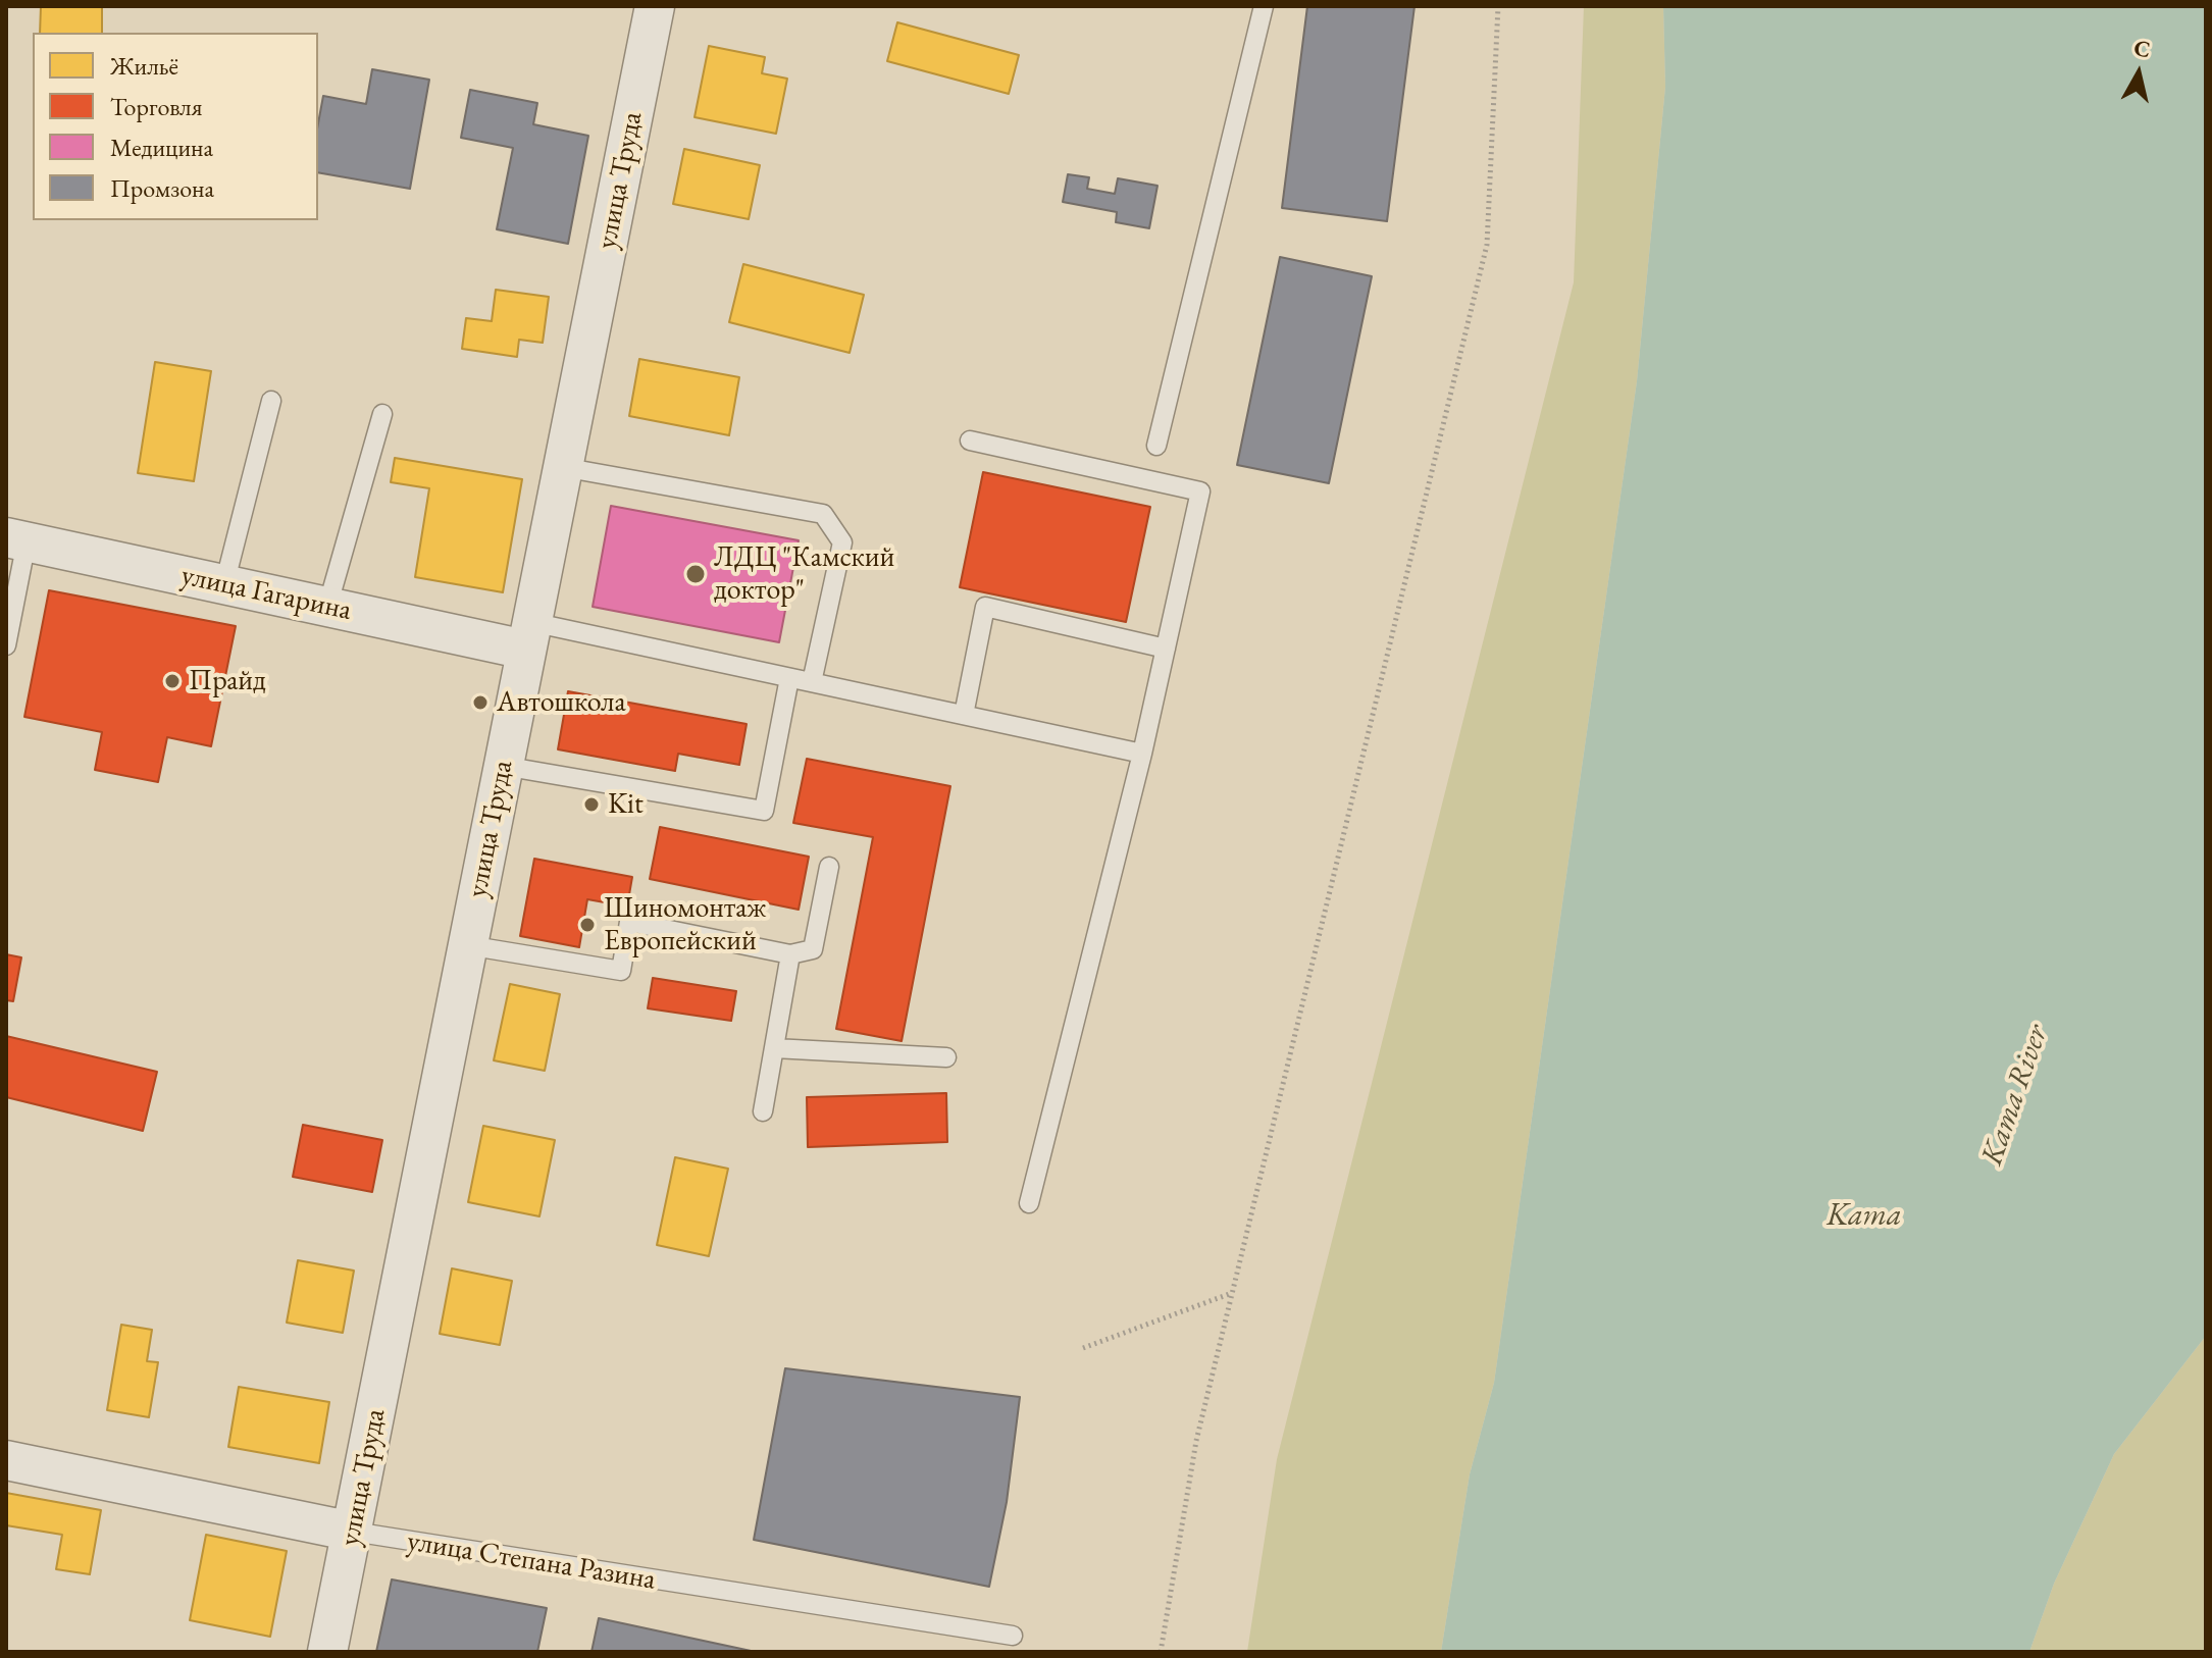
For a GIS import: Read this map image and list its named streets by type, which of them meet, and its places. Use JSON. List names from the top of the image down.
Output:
{
  "streets": {
    "street": ["улица Труда", "улица Гагарина", "улица Степана Разина"]
  },
  "crossings": [
    ["улица Труда", "улица Гагарина"],
    ["улица Труда", "улица Степана Разина"]
  ],
  "water": ["Kama River", "Kama"],
  "places": [
    "ЛДЦ \"Камский доктор\"",
    "Прайд",
    "Автошкола",
    "Kit",
    "Шиномонтаж Европейский"
  ],
  "legend": [
    "Жильё",
    "Торговля",
    "Медицина",
    "Промзона"
  ],
  "north": "top"
}
